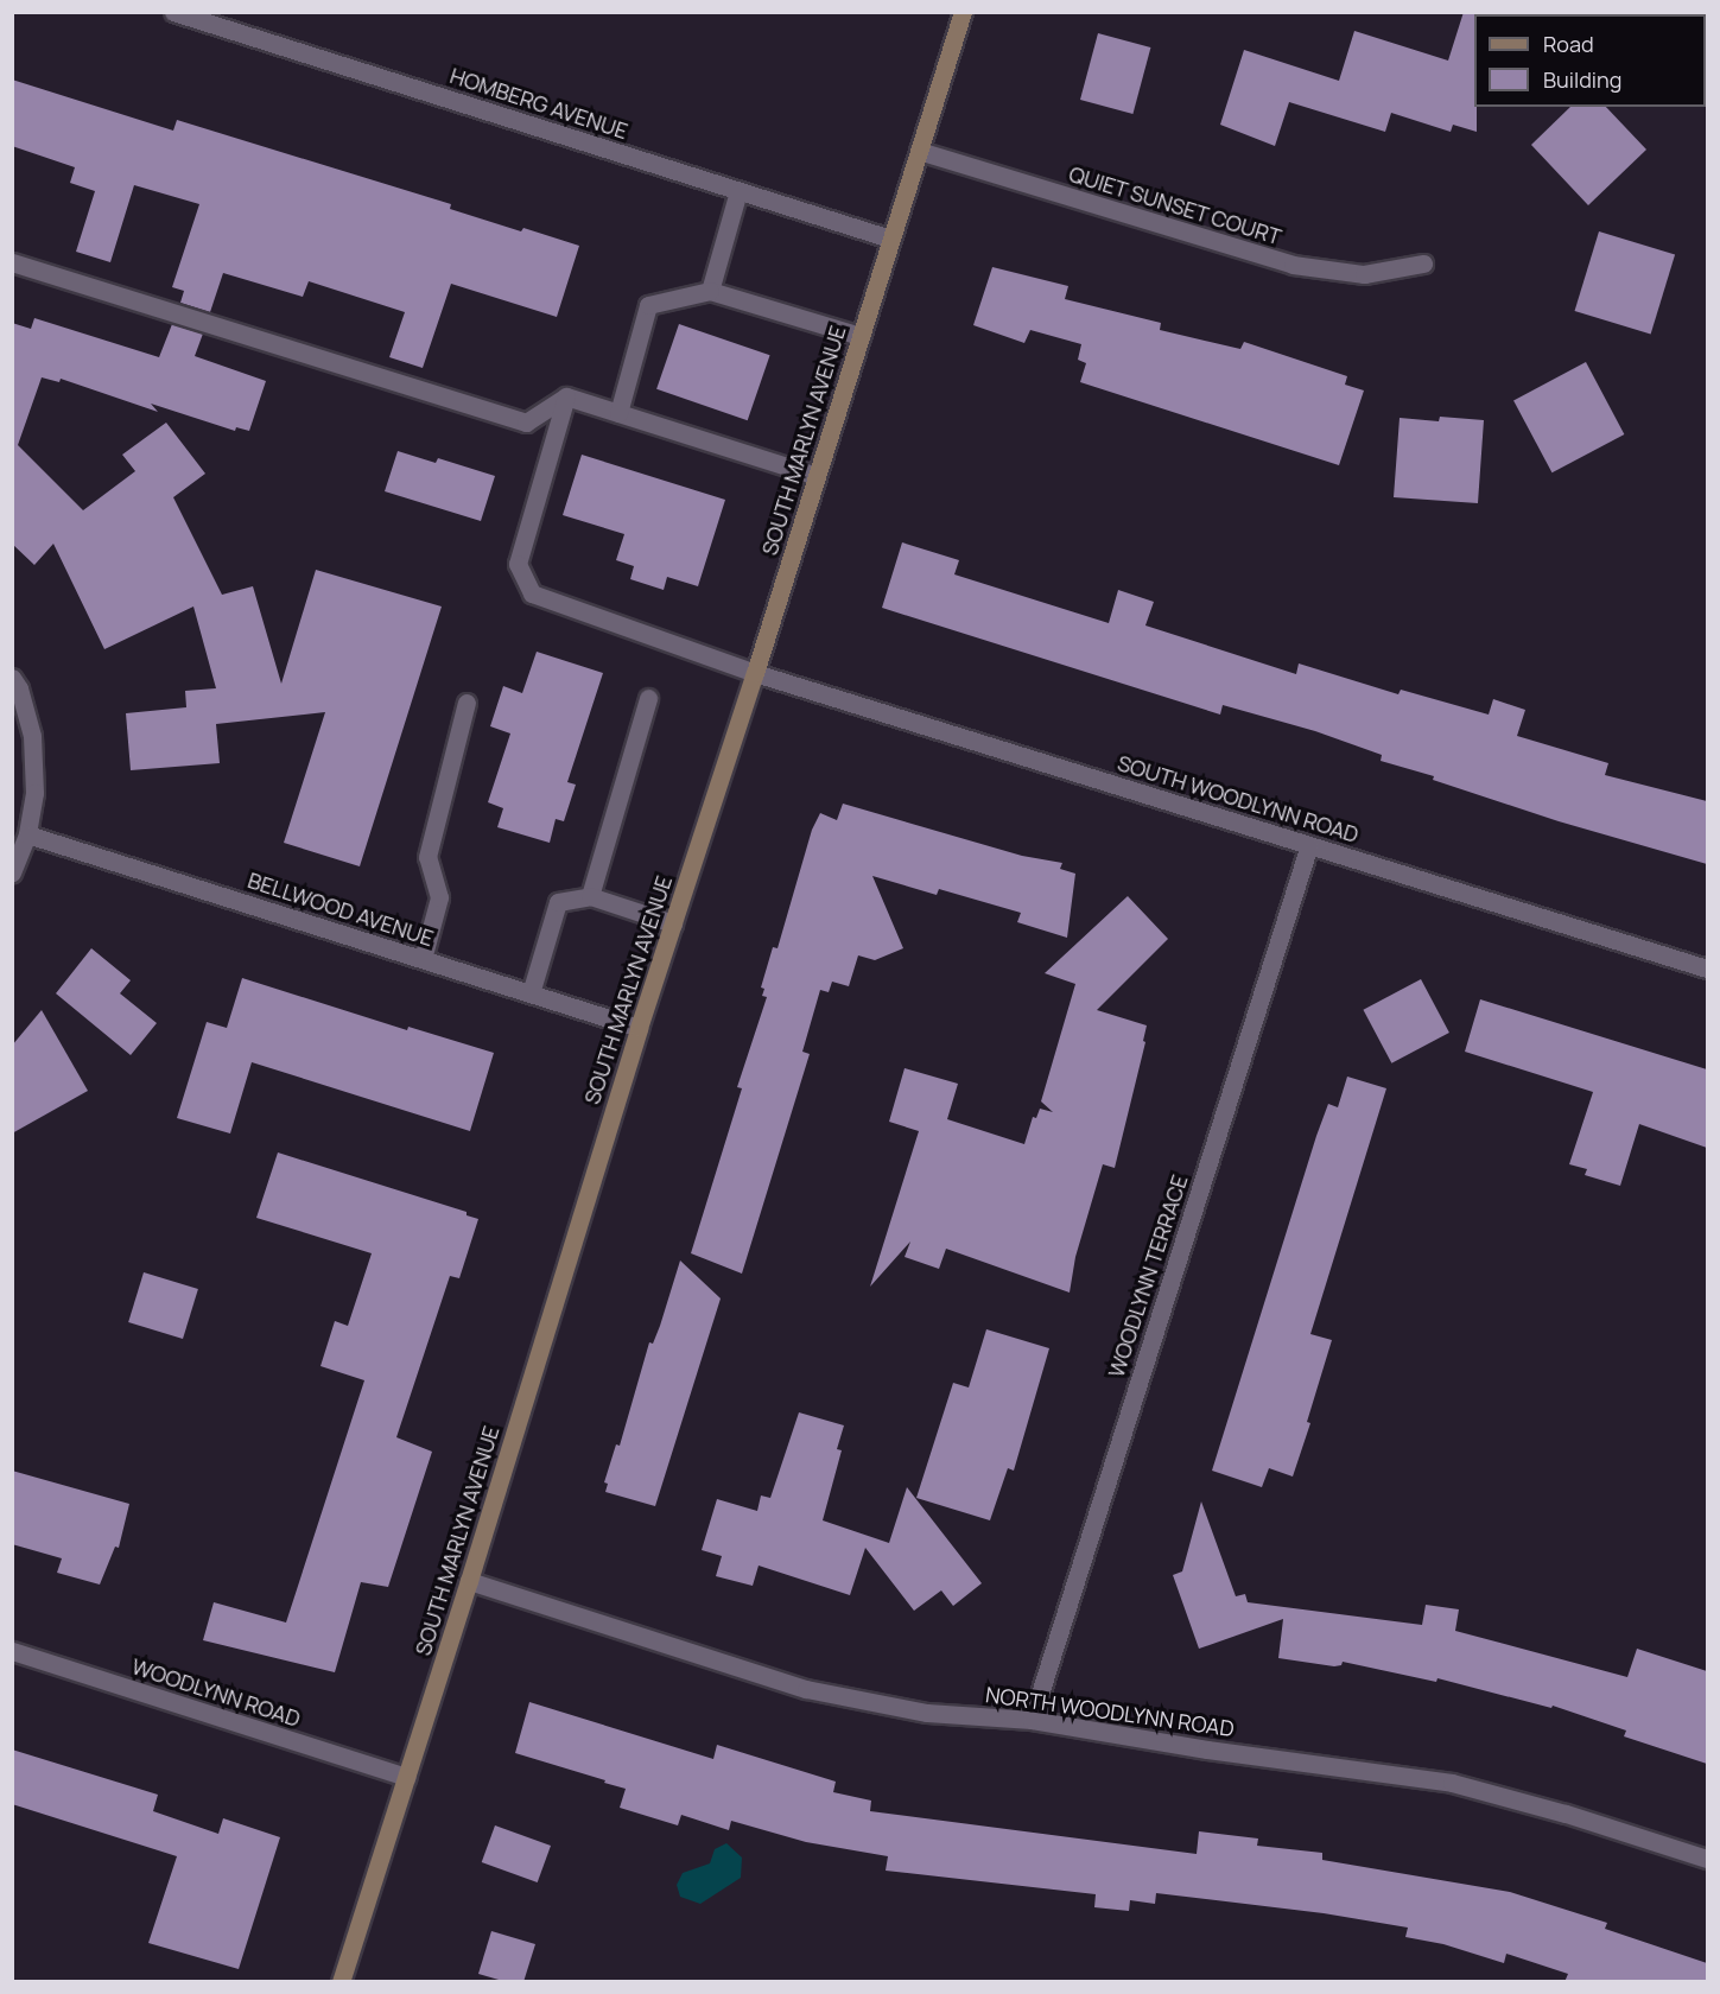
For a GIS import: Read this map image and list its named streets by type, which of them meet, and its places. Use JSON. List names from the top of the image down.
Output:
{
  "streets": {
    "street": [
      "HOMBERG AVENUE",
      "QUIET SUNSET COURT",
      "SOUTH MARLYN AVENUE",
      "SOUTH WOODLYNN ROAD",
      "BELLWOOD AVENUE",
      "WOODLYNN TERRACE",
      "WOODLYNN ROAD",
      "NORTH WOODLYNN ROAD"
    ]
  },
  "crossings": [
    ["HOMBERG AVENUE", "SOUTH MARLYN AVENUE"],
    ["QUIET SUNSET COURT", "SOUTH MARLYN AVENUE"],
    ["SOUTH MARLYN AVENUE", "SOUTH WOODLYNN ROAD"],
    ["SOUTH MARLYN AVENUE", "BELLWOOD AVENUE"],
    ["SOUTH MARLYN AVENUE", "WOODLYNN ROAD"],
    ["SOUTH MARLYN AVENUE", "NORTH WOODLYNN ROAD"],
    ["SOUTH WOODLYNN ROAD", "WOODLYNN TERRACE"],
    ["WOODLYNN TERRACE", "NORTH WOODLYNN ROAD"]
  ],
  "legend": ["Road", "Building"]
}
